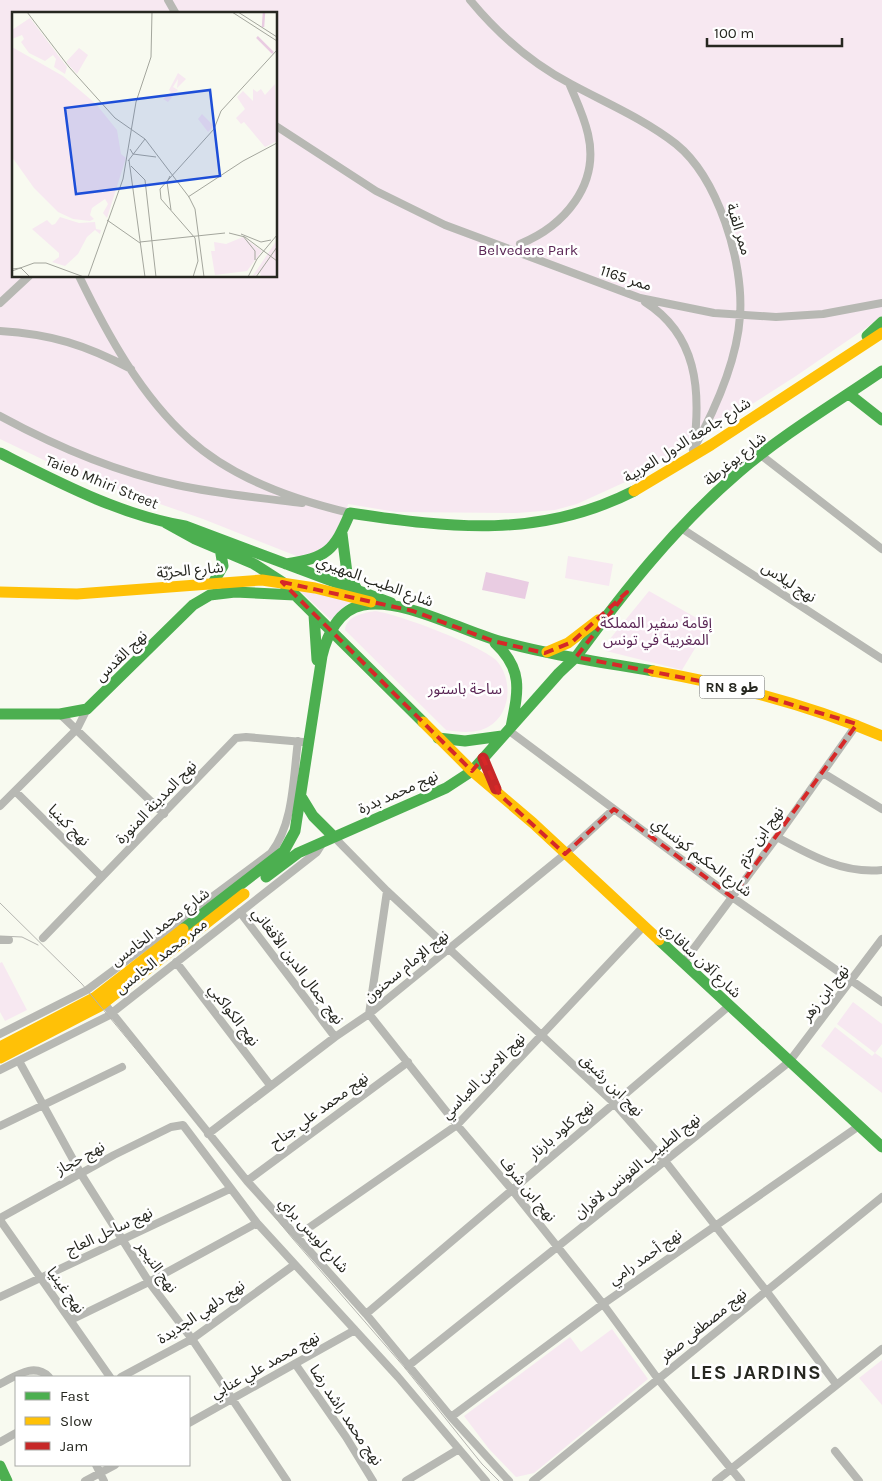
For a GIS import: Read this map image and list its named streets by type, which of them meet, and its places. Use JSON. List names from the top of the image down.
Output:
{
  "streets": {
    "main road": [
      "شارع جامعة الدول العربية",
      "شارع يوغرطة",
      "Taieb Mhiri Street",
      "شارع الحرّيّة",
      "شارع الطيب المهيري",
      "نهج القدس",
      "RN 8 طو",
      "نهج محمد بدرة",
      "شارع محمد الخامس",
      "شارع آلان سافاري"
    ],
    "street": [
      "ممر القبة",
      "ممر 1165",
      "نهج ليلاس",
      "نهج المدينة المنورة",
      "نهج كينيا",
      "نهج ابن حزم",
      "شارع الحكيم كونساي",
      "ممر محمد الخامس",
      "نهج جمال الدين الأفغاني",
      "نهج الإمام سحنون",
      "نهج ابن زهر",
      "نهج الكواكبي",
      "نهج الامين العباسي",
      "نهج ابن رشيق",
      "نهج محمد علي جناح",
      "نهج كلود بارنار",
      "نهج حجاز",
      "نهج الطبيب الفونس لافران",
      "نهج ابن شرف",
      "نهج ساحل العاج",
      "شارع لويس براي",
      "نهج أحمد رامي",
      "نهج النيجر",
      "نهج غينيا",
      "نهج دلهي الجديدة",
      "نهج مصطفى صفر",
      "نهج محمد علي عنابي",
      "نهج محمد راشد رضا"
    ]
  },
  "crossings": [
    ["ممر القبة", "ممر 1165"],
    ["ممر القبة", "شارع جامعة الدول العربية"],
    ["شارع يوغرطة", "شارع الطيب المهيري"],
    ["شارع يوغرطة", "نهج ليلاس"],
    ["شارع يوغرطة", "RN 8 طو"],
    ["شارع يوغرطة", "نهج محمد بدرة"],
    ["شارع يوغرطة", "شارع الحكيم كونساي"],
    ["Taieb Mhiri Street", "شارع الطيب المهيري"],
    ["Taieb Mhiri Street", "شارع آلان سافاري"],
    ["شارع الحرّيّة", "شارع آلان سافاري"],
    ["شارع الطيب المهيري", "RN 8 طو"],
    ["شارع الطيب المهيري", "شارع آلان سافاري"],
    ["نهج القدس", "نهج كينيا"],
    ["نهج القدس", "شارع آلان سافاري"],
    ["RN 8 طو", "نهج ابن حزم"],
    ["نهج محمد بدرة", "شارع الحكيم كونساي"],
    ["نهج محمد بدرة", "شارع محمد الخامس"],
    ["نهج محمد بدرة", "ممر محمد الخامس"],
    ["نهج محمد بدرة", "شارع آلان سافاري"],
    ["نهج محمد بدرة", "نهج ابن رشيق"],
    ["نهج المدينة المنورة", "نهج كينيا"],
    ["نهج المدينة المنورة", "شارع محمد الخامس"],
    ["نهج المدينة المنورة", "ممر محمد الخامس"],
    ["نهج ابن حزم", "شارع الحكيم كونساي"],
    ["نهج ابن حزم", "شارع آلان سافاري"],
    ["شارع الحكيم كونساي", "نهج الإمام سحنون"],
    ["شارع الحكيم كونساي", "نهج ابن زهر"],
    ["شارع محمد الخامس", "ممر محمد الخامس"],
    ["شارع محمد الخامس", "نهج ابن رشيق"],
    ["شارع محمد الخامس", "شارع لويس براي"],
    ["ممر محمد الخامس", "نهج جمال الدين الأفغاني"],
    ["ممر محمد الخامس", "نهج الكواكبي"],
    ["ممر محمد الخامس", "نهج ابن رشيق"],
    ["ممر محمد الخامس", "شارع لويس براي"],
    ["ممر محمد الخامس", "نهج النيجر"],
    ["شارع آلان سافاري", "نهج الإمام سحنون"],
    ["شارع آلان سافاري", "نهج ابن زهر"],
    ["شارع آلان سافاري", "نهج الامين العباسي"],
    ["شارع آلان سافاري", "نهج كلود بارنار"],
    ["شارع آلان سافاري", "نهج الطبيب الفونس لافران"],
    ["شارع آلان سافاري", "نهج أحمد رامي"],
    ["نهج جمال الدين الأفغاني", "نهج الإمام سحنون"],
    ["نهج الإمام سحنون", "نهج الكواكبي"],
    ["نهج الإمام سحنون", "نهج ابن رشيق"],
    ["نهج الإمام سحنون", "نهج ابن شرف"],
    ["نهج الإمام سحنون", "شارع لويس براي"],
    ["نهج ابن زهر", "نهج الطبيب الفونس لافران"],
    ["نهج الامين العباسي", "نهج ابن رشيق"],
    ["نهج الامين العباسي", "نهج ابن شرف"],
    ["نهج الامين العباسي", "شارع لويس براي"],
    ["نهج ابن رشيق", "نهج كلود بارنار"],
    ["نهج ابن رشيق", "نهج الطبيب الفونس لافران"],
    ["نهج ابن رشيق", "نهج أحمد رامي"],
    ["نهج ابن رشيق", "نهج مصطفى صفر"],
    ["نهج محمد علي جناح", "نهج ابن شرف"],
    ["نهج محمد علي جناح", "شارع لويس براي"],
    ["نهج كلود بارنار", "نهج ابن شرف"],
    ["نهج كلود بارنار", "شارع لويس براي"],
    ["نهج حجاز", "نهج ساحل العاج"],
    ["نهج حجاز", "نهج النيجر"],
    ["نهج حجاز", "نهج غينيا"],
    ["نهج الطبيب الفونس لافران", "نهج ابن شرف"],
    ["نهج الطبيب الفونس لافران", "شارع لويس براي"],
    ["نهج ابن شرف", "نهج أحمد رامي"],
    ["نهج ابن شرف", "نهج مصطفى صفر"],
    ["نهج ساحل العاج", "نهج النيجر"],
    ["نهج ساحل العاج", "نهج غينيا"],
    ["شارع لويس براي", "نهج أحمد رامي"],
    ["نهج النيجر", "نهج دلهي الجديدة"],
    ["نهج النيجر", "نهج محمد علي عنابي"],
    ["نهج محمد علي عنابي", "نهج محمد راشد رضا"]
  ],
  "districts": ["LES JARDINS"],
  "parks": ["Belvedere Park", "إقامة سفير المملكة المغربية في تونس", "ساحة باستور"],
  "legend": ["Fast", "Slow", "Jam"],
  "scale_bar": "100 m"
}
